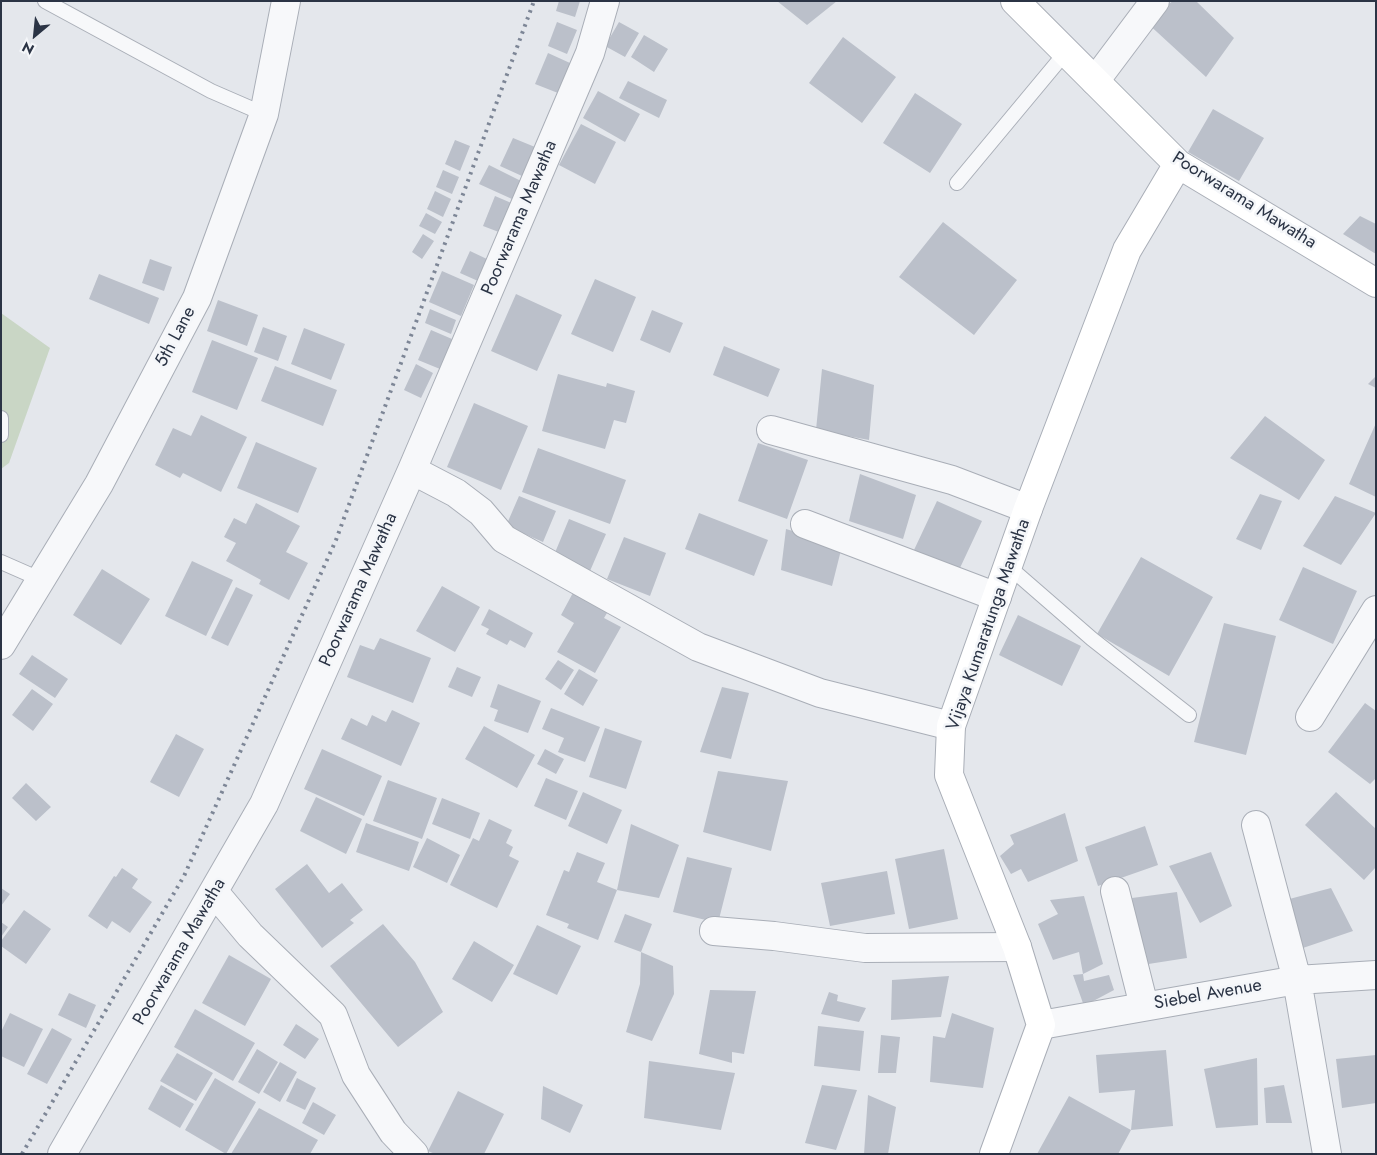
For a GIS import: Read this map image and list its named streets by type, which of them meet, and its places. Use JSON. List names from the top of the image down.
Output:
{
  "streets": {
    "main road": ["Poorwarama Mawatha", "Vijaya Kumaratunga Mawatha"],
    "street": ["5th Lane", "Siebel Avenue"]
  },
  "crossings": [
    ["Poorwarama Mawatha", "Vijaya Kumaratunga Mawatha"],
    ["Vijaya Kumaratunga Mawatha", "Siebel Avenue"]
  ],
  "north": "bottom left"
}
